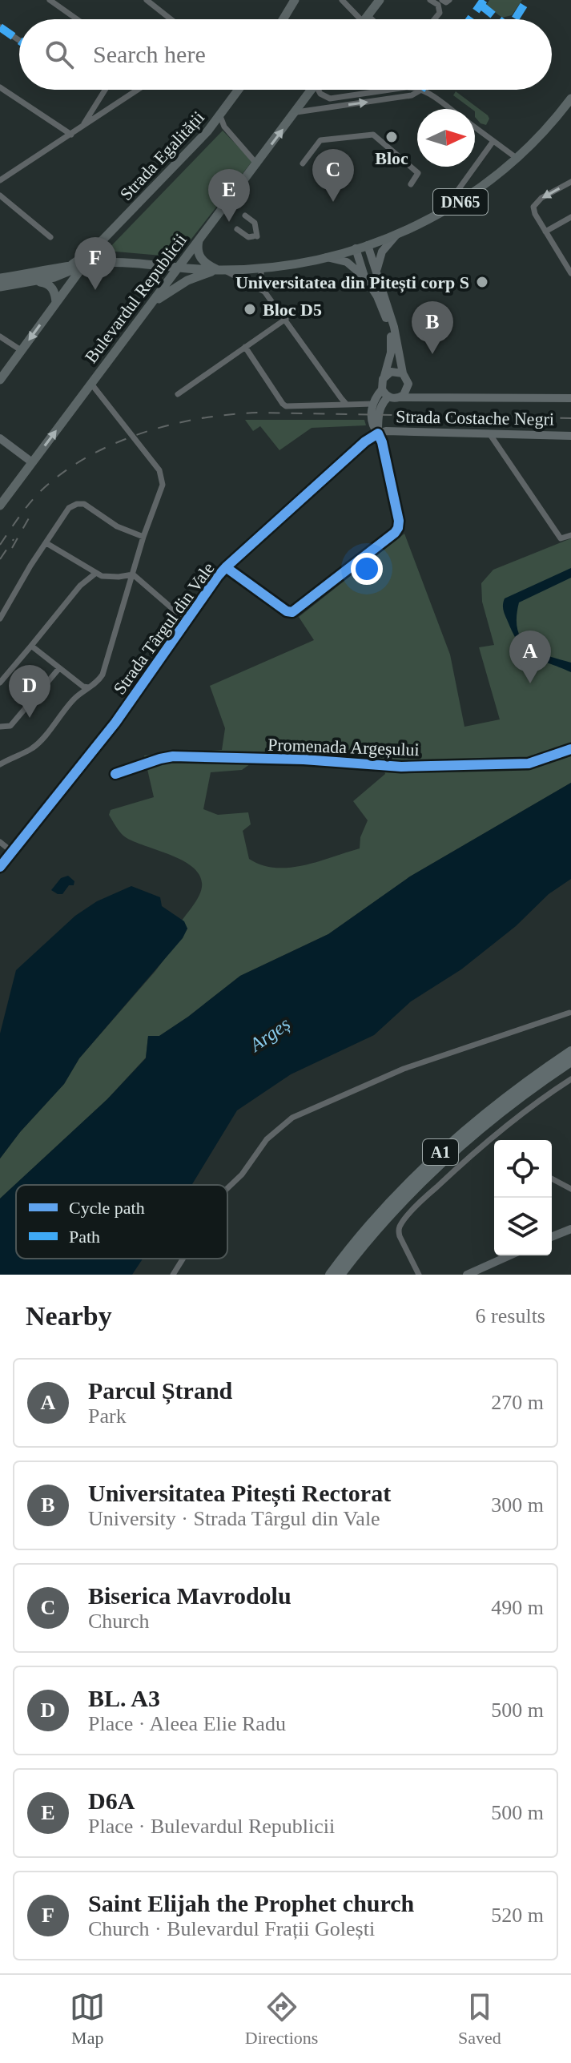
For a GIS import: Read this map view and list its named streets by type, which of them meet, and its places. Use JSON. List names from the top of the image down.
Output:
{
  "streets": {
    "highway": ["A1"],
    "main road": [
      "Strada Egalității",
      "DN65",
      "Bulevardul Republicii",
      "Strada Costache Negri",
      "Strada Târgul din Vale"
    ],
    "cycle path": ["Promenada Argeșului"]
  },
  "crossings": [
    ["Strada Costache Negri", "Strada Târgul din Vale"]
  ],
  "water": ["Argeș"],
  "places": ["Bloc", "Universitatea din Pitești corp S", "Bloc D5"],
  "legend": ["Cycle path", "Path"],
  "north": "right",
  "page": {
    "search": "Search here",
    "pins": [
      "C",
      "E",
      "F",
      "B",
      "A",
      "D"
    ],
    "heading": ["Nearby", "6 results"],
    "list": [
      {
        "mark": "A",
        "name": "Parcul Ștrand",
        "note": "Park",
        "value": "270 m"
      },
      {
        "mark": "B",
        "name": "Universitatea Pitești Rectorat",
        "note": "University · Strada Târgul din Vale",
        "value": "300 m"
      },
      {
        "mark": "C",
        "name": "Biserica Mavrodolu",
        "note": "Church",
        "value": "490 m"
      },
      {
        "mark": "D",
        "name": "BL. A3",
        "note": "Place · Aleea Elie Radu",
        "value": "500 m"
      },
      {
        "mark": "E",
        "name": "D6A",
        "note": "Place · Bulevardul Republicii",
        "value": "500 m"
      },
      {
        "mark": "F",
        "name": "Saint Elijah the Prophet church",
        "note": "Church · Bulevardul Frații Golești",
        "value": "520 m"
      }
    ],
    "nav": ["Map", "Directions", "Saved"]
  }
}
